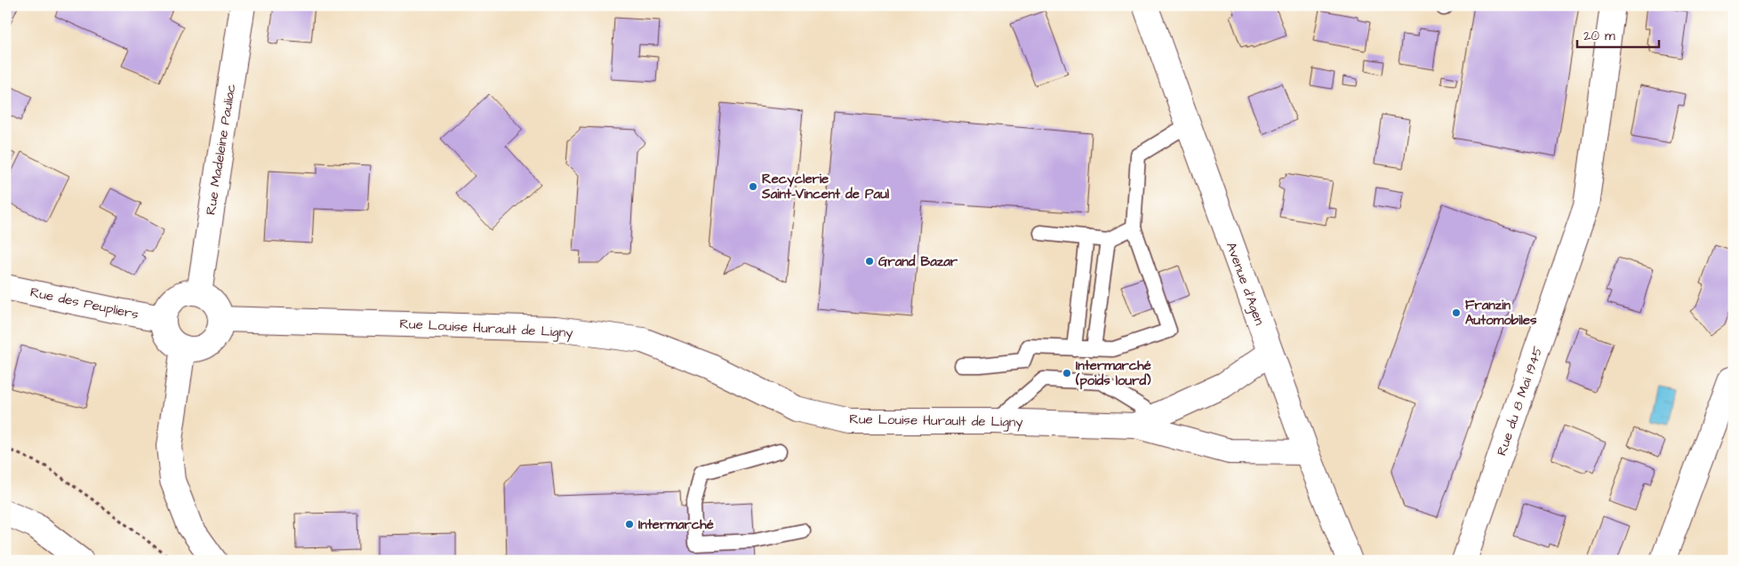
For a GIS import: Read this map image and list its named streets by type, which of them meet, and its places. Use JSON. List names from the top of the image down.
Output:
{
  "streets": {
    "street": [
      "Rue Madeleine Pauliac",
      "Avenue d'Agen",
      "Rue des Peupliers",
      "Rue Louise Hurault de Ligny",
      "Rue du 8 Mai 1945"
    ]
  },
  "crossings": [
    ["Rue Madeleine Pauliac", "Rue des Peupliers"],
    ["Rue Madeleine Pauliac", "Rue Louise Hurault de Ligny"],
    ["Avenue d'Agen", "Rue Louise Hurault de Ligny"],
    ["Rue des Peupliers", "Rue Louise Hurault de Ligny"]
  ],
  "places": [
    "Recyclerie Saint-Vincent de Paul",
    "Grand Bazar",
    "Franzin Automobiles",
    "Intermarché (poids lourd)",
    "Intermarché"
  ],
  "scale_bar": "20 m"
}
